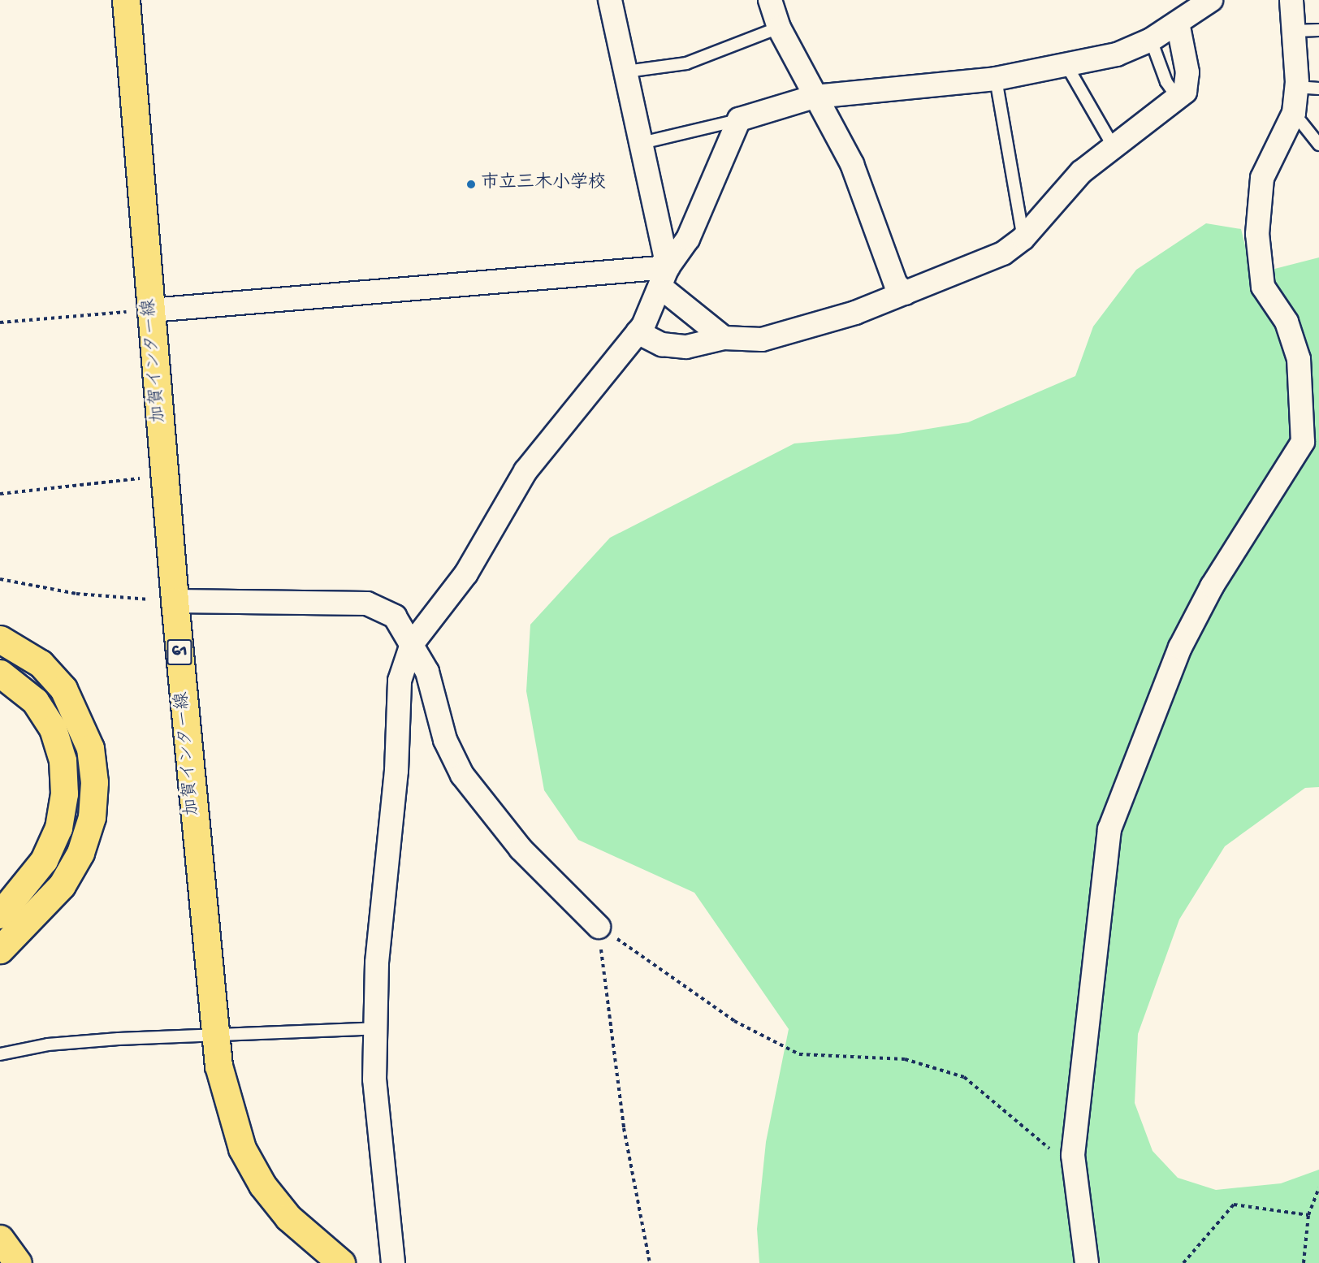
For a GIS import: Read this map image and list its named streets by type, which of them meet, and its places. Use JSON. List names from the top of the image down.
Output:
{
  "streets": {
    "main road": ["加賀インター線", "61"]
  },
  "places": ["市立三木小学校"]
}
